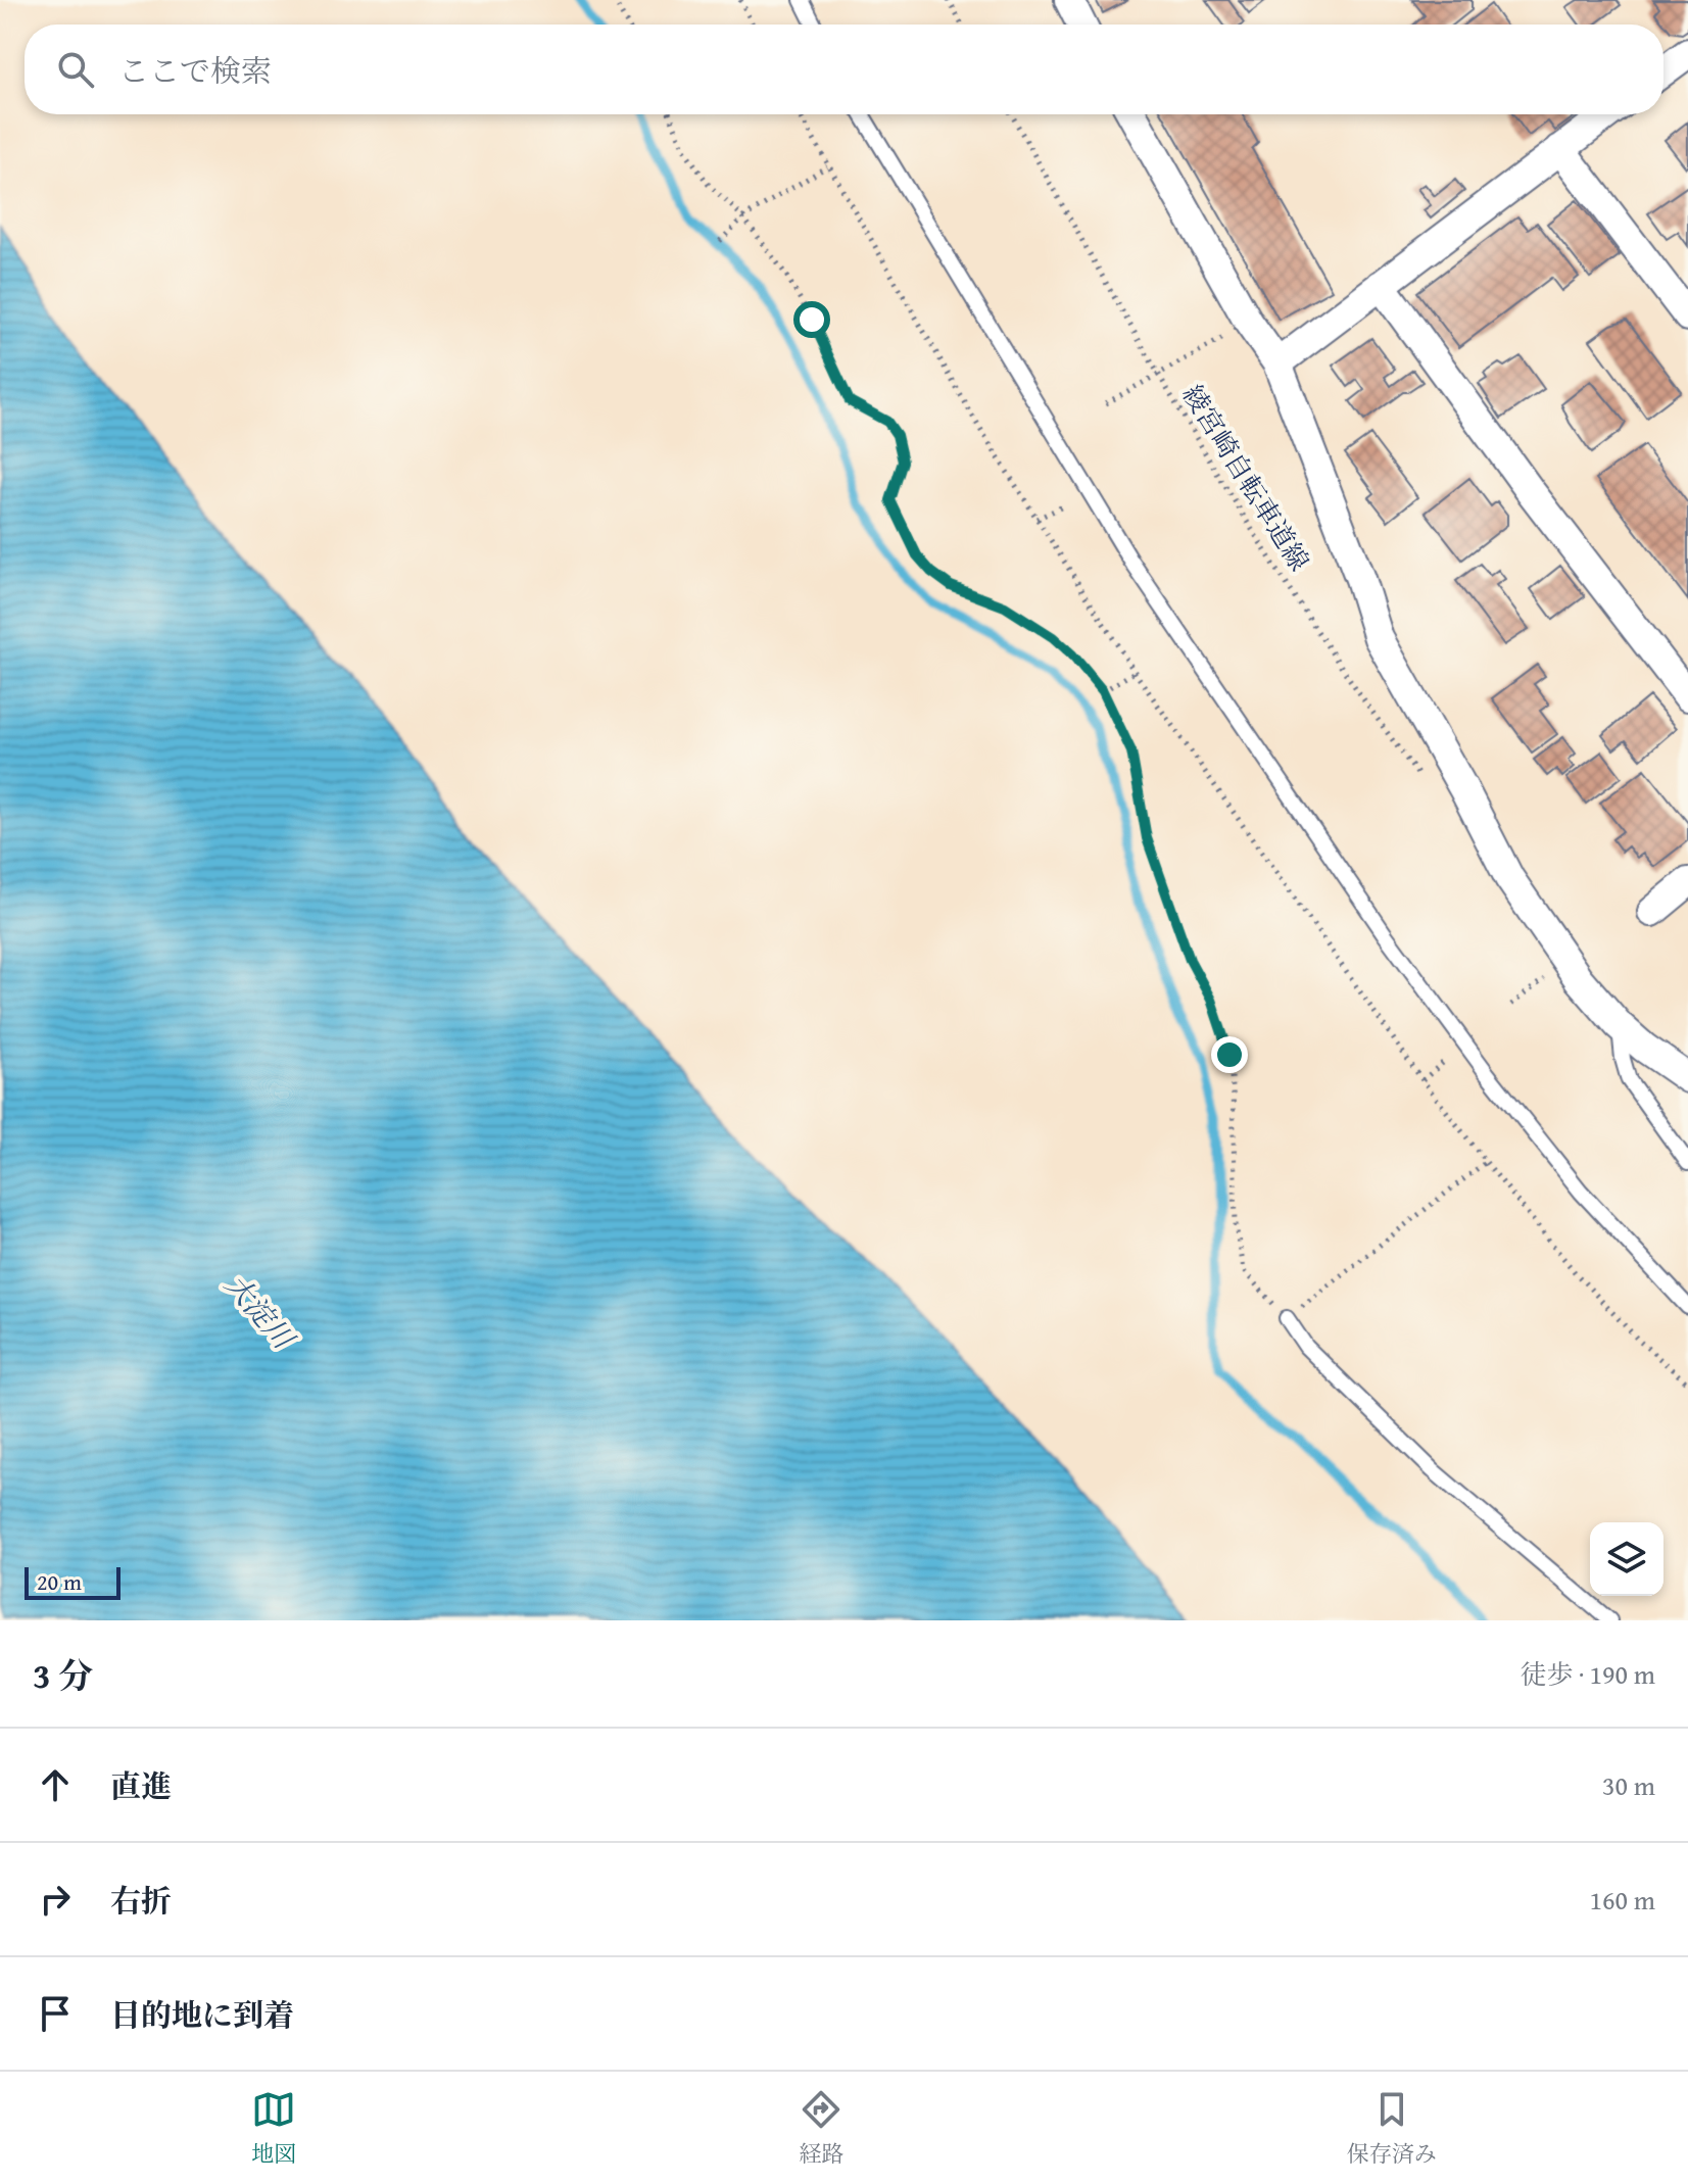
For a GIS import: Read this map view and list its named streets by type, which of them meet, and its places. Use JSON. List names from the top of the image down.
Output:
{
  "streets": {
    "path": ["綾宮崎自転車道線"]
  },
  "water": ["大淀川"],
  "scale_bar": "20 m",
  "page": {
    "search": "ここで検索",
    "scale": "20 m",
    "heading": ["3 分", "徒歩 · 190 m"],
    "list": [
      ["直進", "30 m"],
      ["右折", "160 m"],
      "目的地に到着"
    ],
    "nav": ["地図", "経路", "保存済み"]
  }
}
